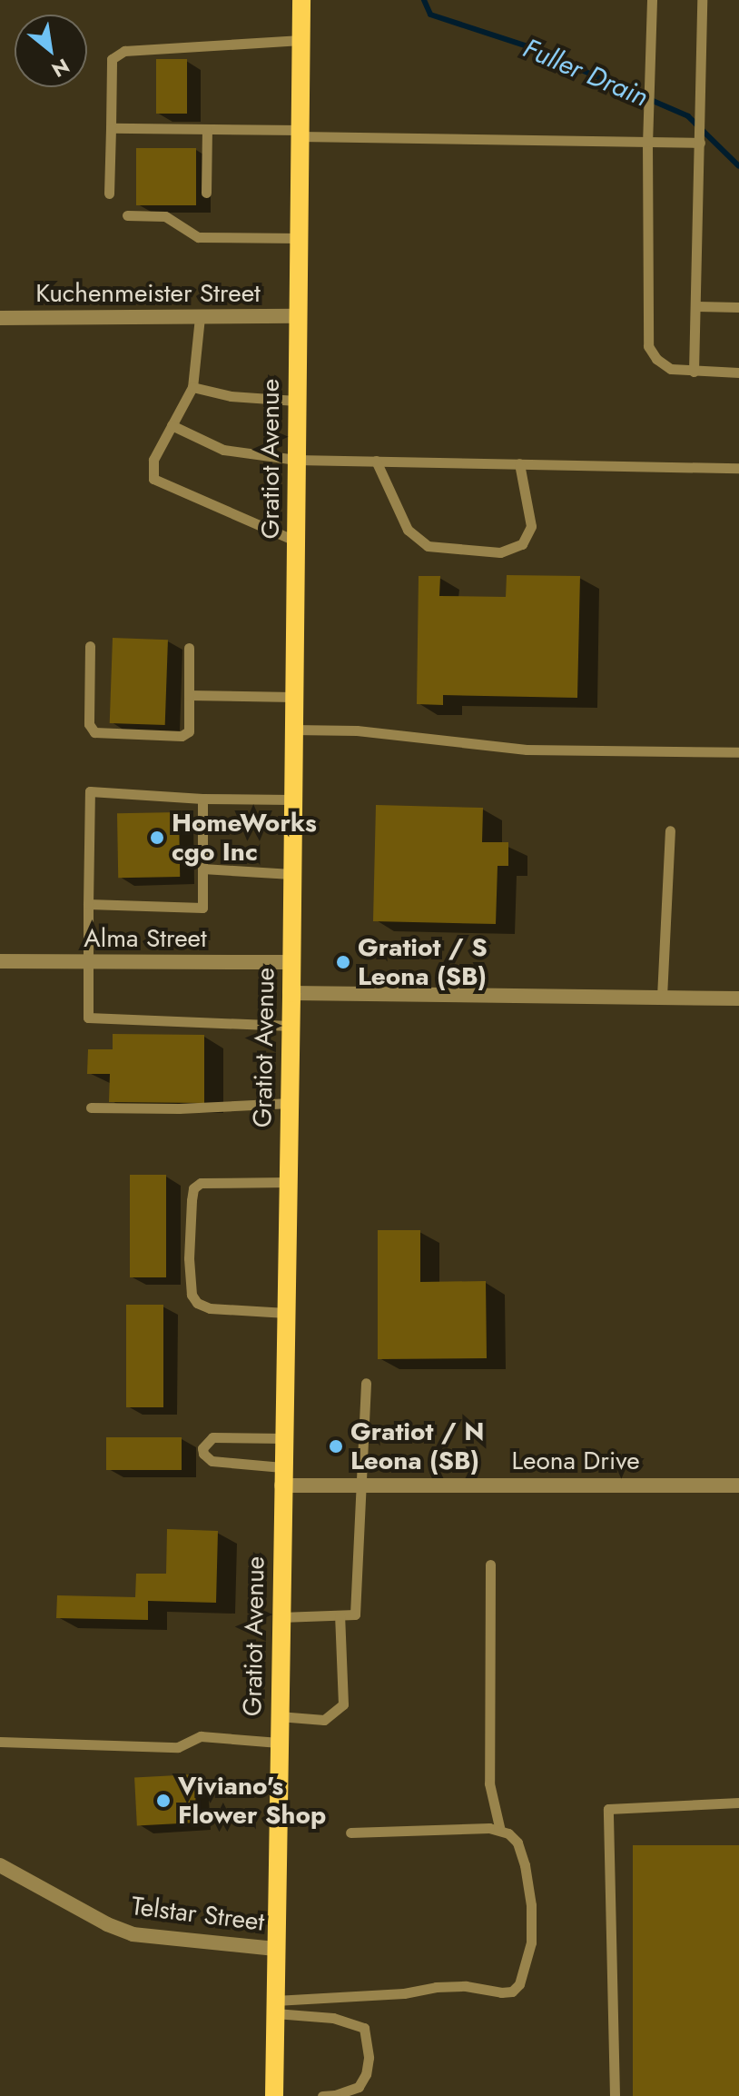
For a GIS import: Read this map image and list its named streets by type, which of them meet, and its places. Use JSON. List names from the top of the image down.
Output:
{
  "streets": {
    "main road": ["Gratiot Avenue"],
    "street": [
      "Kuchenmeister Street",
      "Alma Street",
      "Leona Drive",
      "Telstar Street"
    ]
  },
  "crossings": [
    ["Kuchenmeister Street", "Gratiot Avenue"],
    ["Gratiot Avenue", "Alma Street"],
    ["Gratiot Avenue", "Leona Drive"],
    ["Gratiot Avenue", "Telstar Street"]
  ],
  "water": ["Fuller Drain"],
  "places": [
    "HomeWorks cgo Inc",
    "Gratiot / S Leona (SB)",
    "Gratiot / N Leona (SB)",
    "Viviano's Flower Shop"
  ],
  "north": "bottom right"
}
